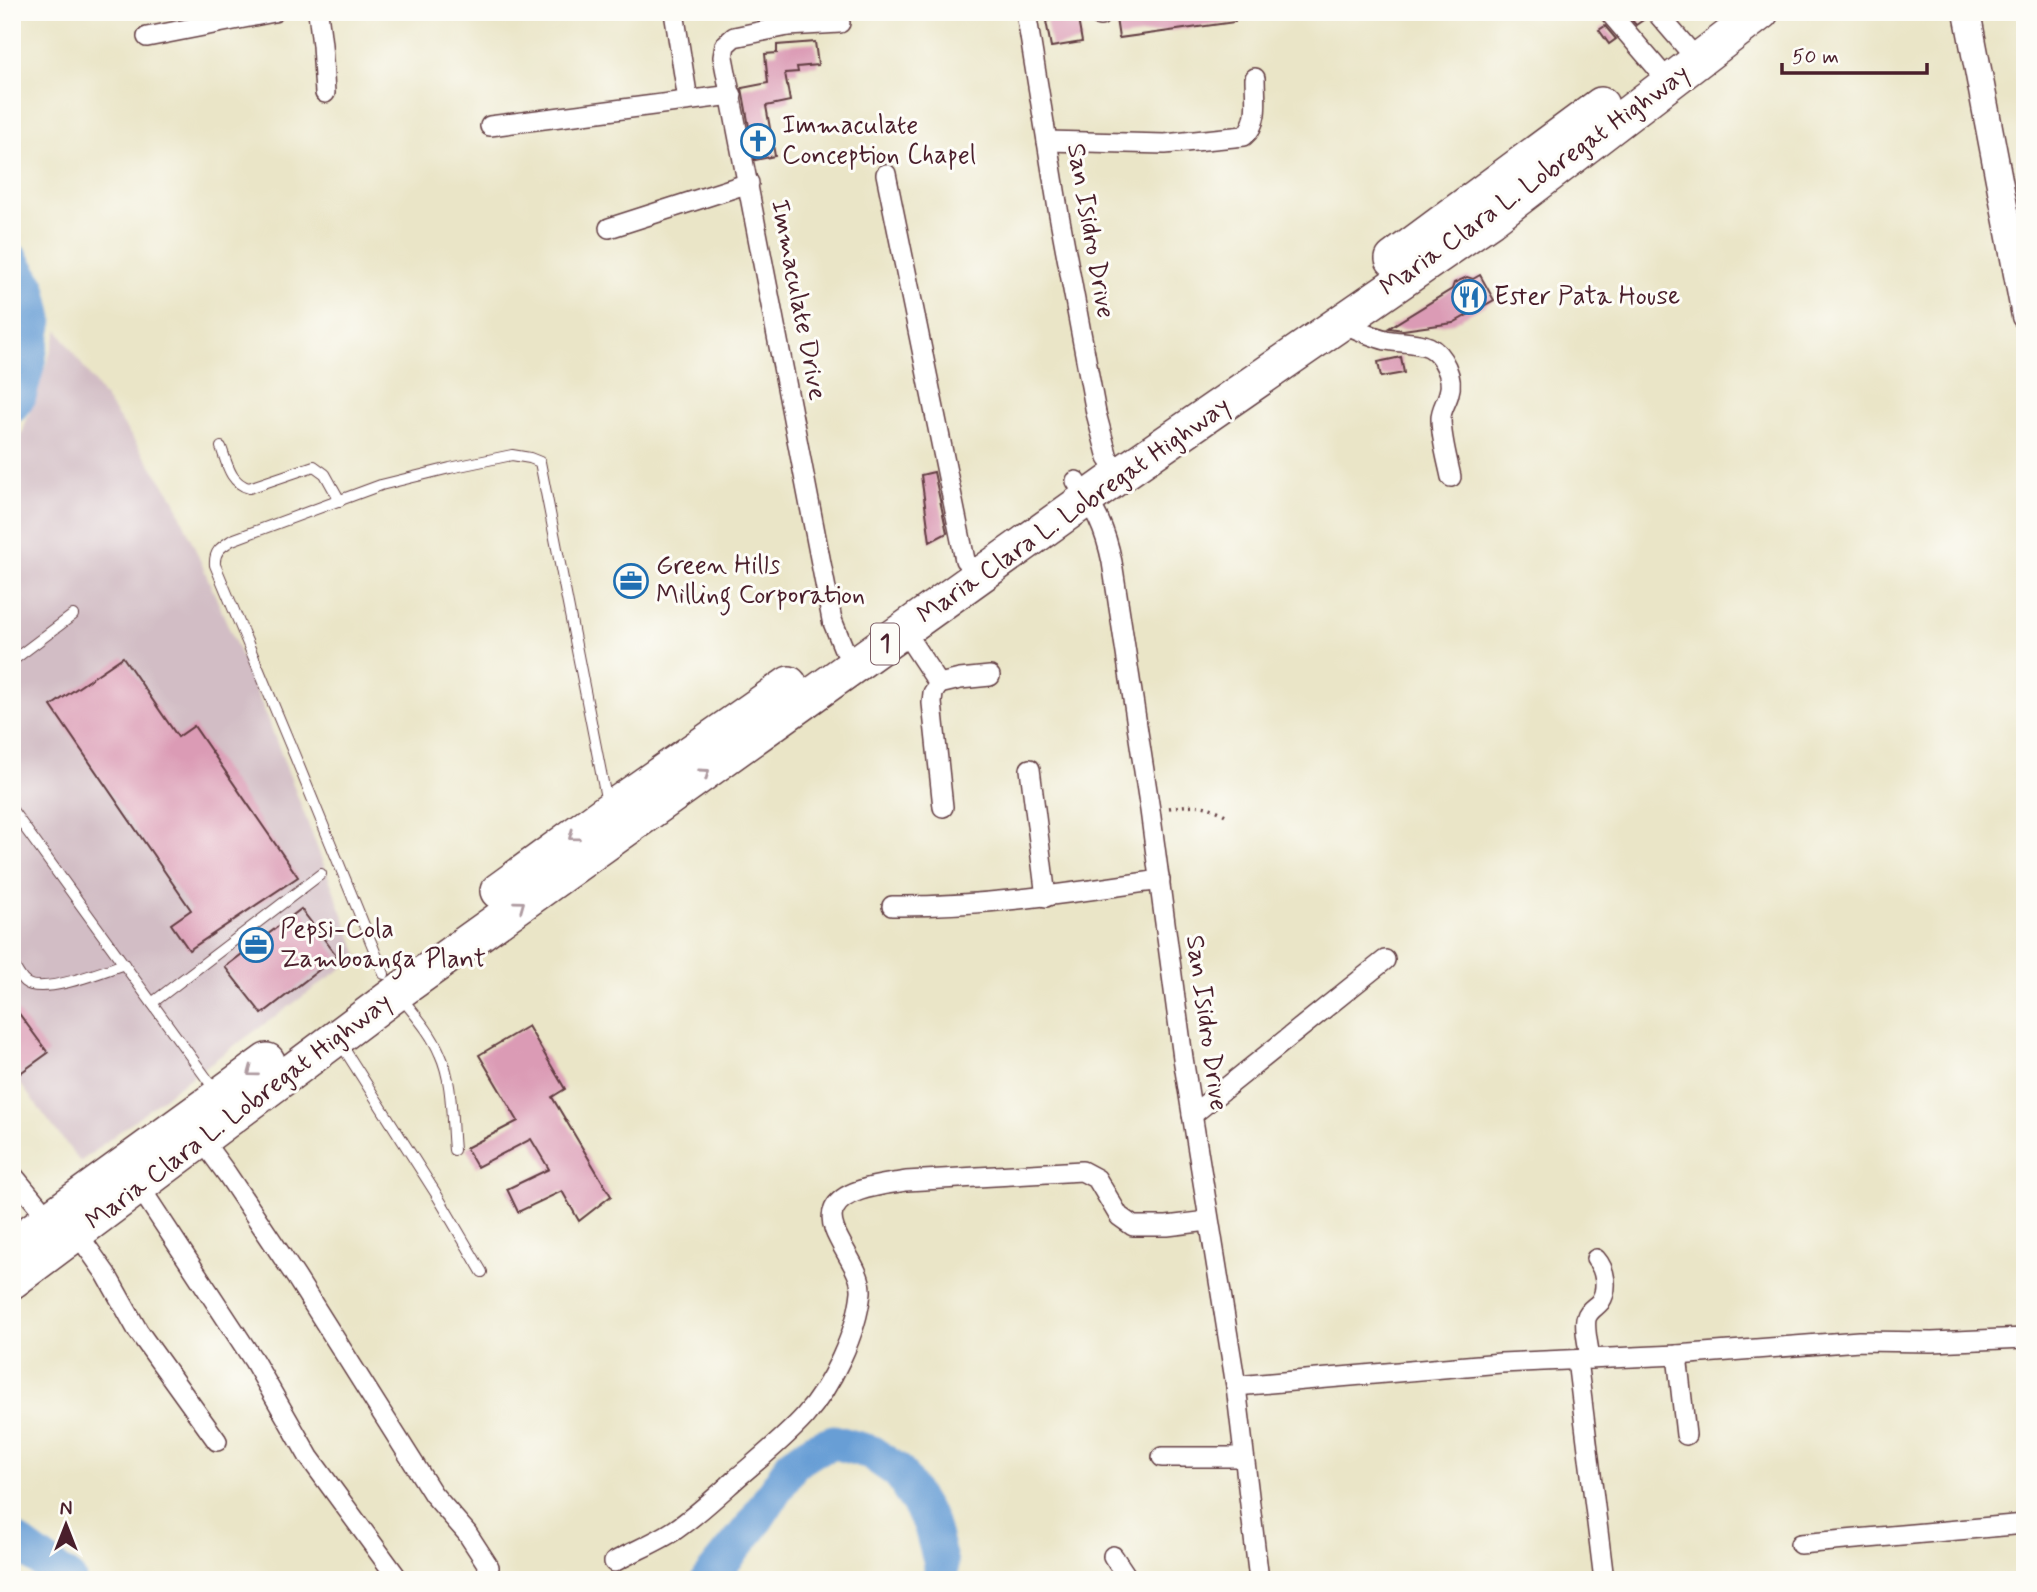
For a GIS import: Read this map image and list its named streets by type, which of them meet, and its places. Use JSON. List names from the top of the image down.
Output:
{
  "streets": {
    "highway": ["Maria Clara L. Lobregat Highway", "1"],
    "street": ["San Isidro Drive", "Immaculate Drive"]
  },
  "crossings": [
    ["Maria Clara L. Lobregat Highway", "San Isidro Drive"],
    ["Maria Clara L. Lobregat Highway", "Immaculate Drive"]
  ],
  "places": {
    "church": ["Immaculate Conception Chapel"],
    "restaurant": ["Ester Pata House"],
    "office": ["Green Hills Milling Corporation", "Pepsi-Cola Zamboanga Plant"]
  },
  "scale_bar": "50 m",
  "north": "top"
}
